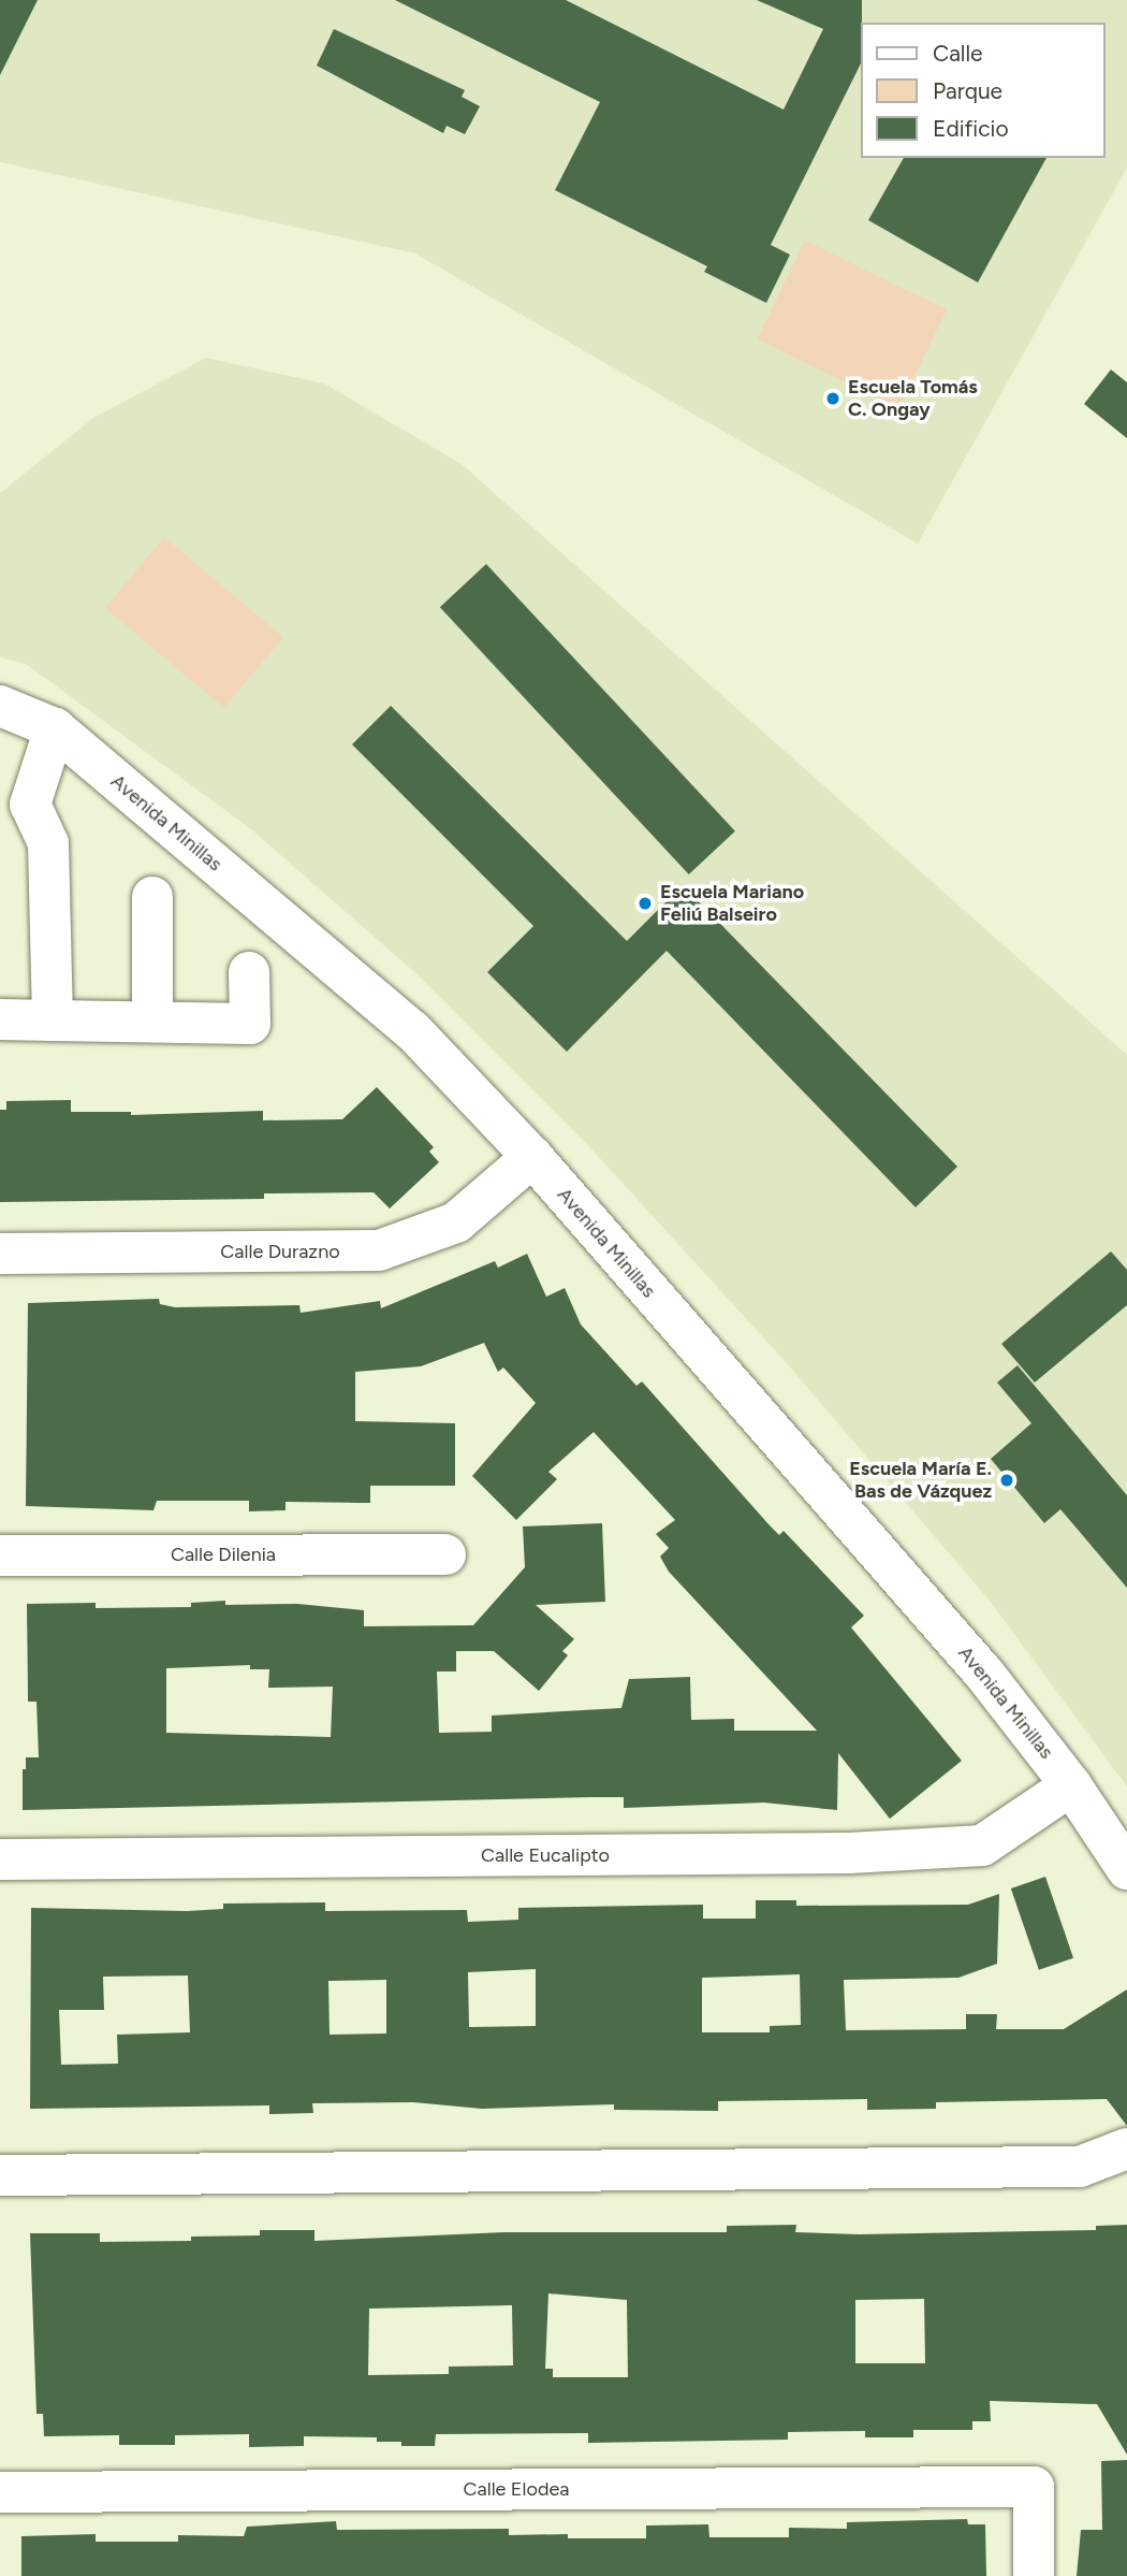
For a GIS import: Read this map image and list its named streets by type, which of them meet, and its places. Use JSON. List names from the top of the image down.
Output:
{
  "streets": {
    "street": [
      "Avenida Minillas",
      "Calle Durazno",
      "Calle Dilenia",
      "Calle Eucalipto",
      "Calle Elodea"
    ]
  },
  "crossings": [
    ["Avenida Minillas", "Calle Durazno"],
    ["Avenida Minillas", "Calle Eucalipto"]
  ],
  "places": ["Escuela Tomás C. Ongay", "Escuela Mariano Feliú Balseiro", "Escuela María E. Bas de Vázquez"],
  "legend": ["Calle", "Parque", "Edificio"]
}
